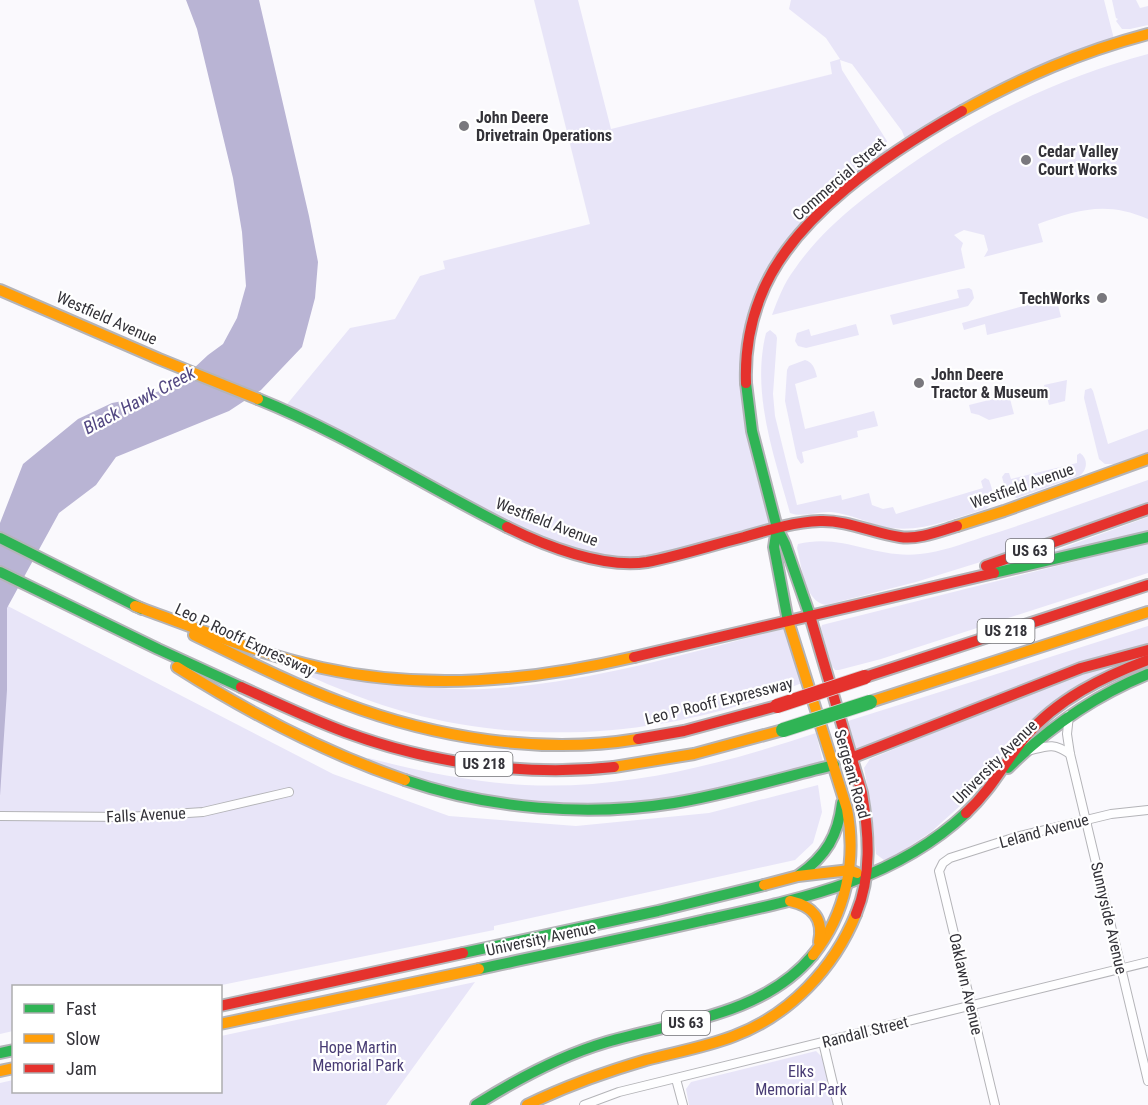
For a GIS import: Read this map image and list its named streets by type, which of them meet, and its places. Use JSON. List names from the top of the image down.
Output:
{
  "streets": {
    "main road": [
      "Commercial Street",
      "Westfield Avenue",
      "US 63",
      "US 218",
      "Leo P Rooff Expressway",
      "University Avenue",
      "Sergeant Road"
    ],
    "street": [
      "Falls Avenue",
      "Leland Avenue",
      "Sunnyside Avenue",
      "Oaklawn Avenue",
      "Randall Street"
    ]
  },
  "crossings": [
    ["Commercial Street", "Westfield Avenue"],
    ["Commercial Street", "Sergeant Road"],
    ["Westfield Avenue", "Sergeant Road"],
    ["US 63", "Sergeant Road"],
    ["University Avenue", "Sergeant Road"],
    ["University Avenue", "Sunnyside Avenue"],
    ["Leland Avenue", "Sunnyside Avenue"],
    ["Leland Avenue", "Oaklawn Avenue"],
    ["Sunnyside Avenue", "Randall Street"],
    ["Oaklawn Avenue", "Randall Street"]
  ],
  "water": ["Black Hawk Creek"],
  "parks": ["Hope Martin Memorial Park", "Elks Memorial Park"],
  "places": [
    "John Deere Drivetrain Operations",
    "Cedar Valley Court Works",
    "TechWorks",
    "John Deere Tractor & Museum"
  ],
  "legend": ["Fast", "Slow", "Jam"]
}
